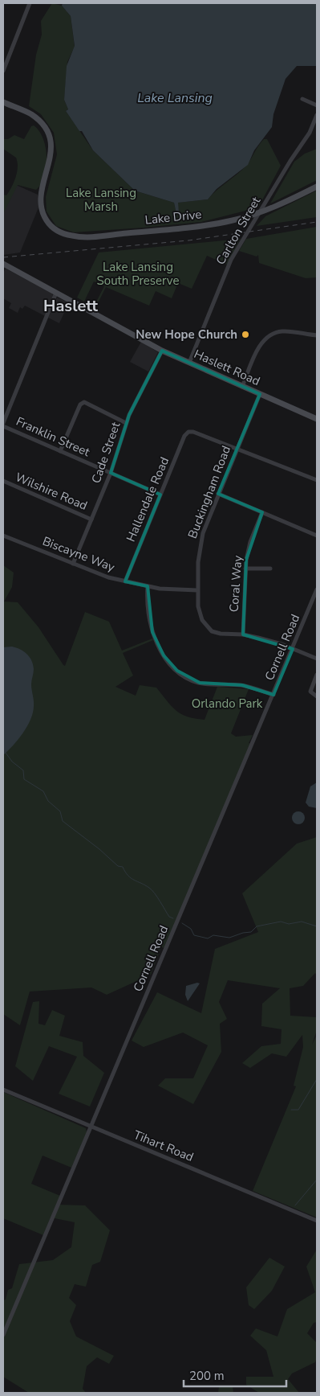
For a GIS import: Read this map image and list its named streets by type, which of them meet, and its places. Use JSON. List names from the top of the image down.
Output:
{
  "streets": {
    "street": [
      "Lake Drive",
      "Carlton Street",
      "Haslett Road",
      "Franklin Street",
      "Cade Street",
      "Wilshire Road",
      "Buckingham Road",
      "Hallendale Road",
      "Biscayne Way",
      "Coral Way",
      "Cornell Road",
      "Tihart Road"
    ]
  },
  "crossings": [
    ["Lake Drive", "Carlton Street"],
    ["Carlton Street", "Haslett Road"],
    ["Haslett Road", "Cade Street"],
    ["Haslett Road", "Buckingham Road"],
    ["Franklin Street", "Cade Street"],
    ["Franklin Street", "Hallendale Road"],
    ["Cade Street", "Wilshire Road"],
    ["Cade Street", "Biscayne Way"],
    ["Buckingham Road", "Hallendale Road"],
    ["Buckingham Road", "Biscayne Way"],
    ["Buckingham Road", "Coral Way"],
    ["Buckingham Road", "Cornell Road"],
    ["Hallendale Road", "Biscayne Way"],
    ["Cornell Road", "Tihart Road"]
  ],
  "districts": ["Haslett"],
  "water": ["Lake Lansing"],
  "parks": ["Lake Lansing Marsh", "Lake Lansing South Preserve", "Orlando Park"],
  "places": ["New Hope Church"],
  "scale_bar": "200 m"
}
